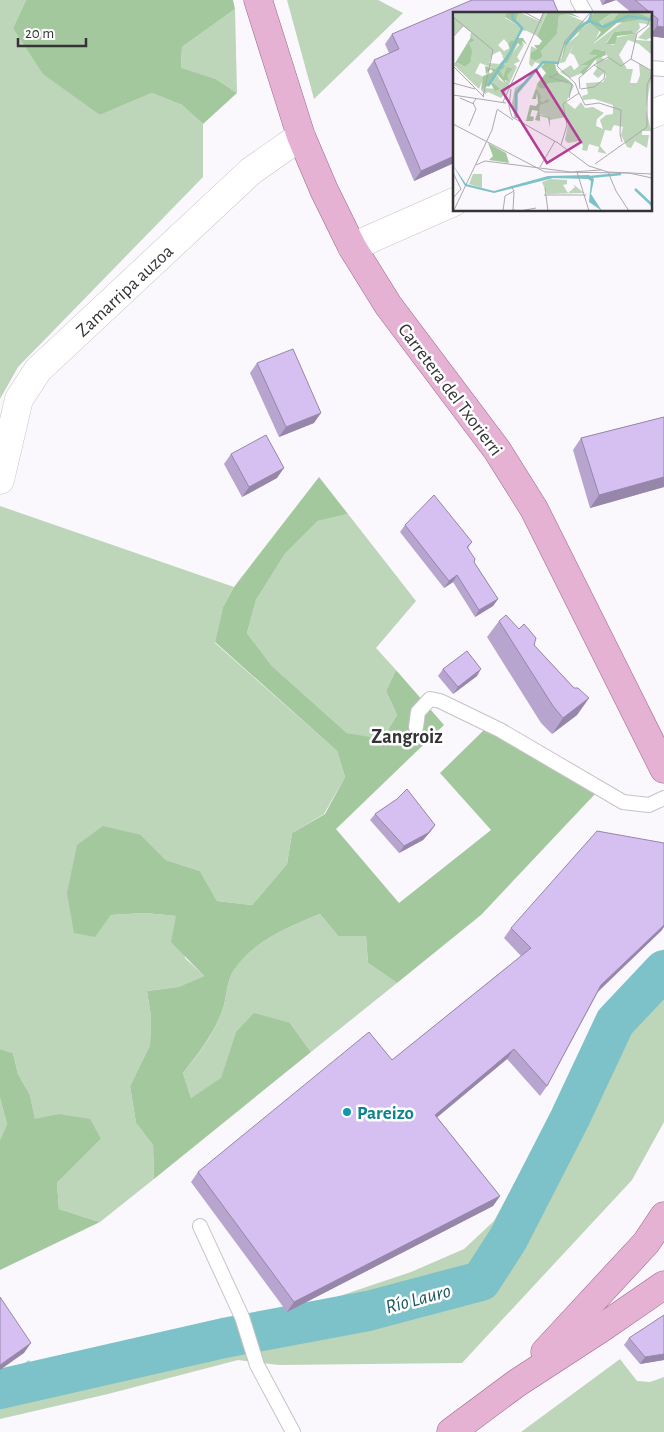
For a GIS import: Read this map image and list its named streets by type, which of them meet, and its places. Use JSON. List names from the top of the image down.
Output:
{
  "streets": {
    "main road": ["Carretera del Txorierri"],
    "street": ["Zamarripa auzoa"]
  },
  "crossings": [
    ["Zamarripa auzoa", "Carretera del Txorierri"]
  ],
  "districts": ["Zangroiz"],
  "water": ["Río Lauro"],
  "places": ["Pareizo"],
  "scale_bar": "20 m"
}
